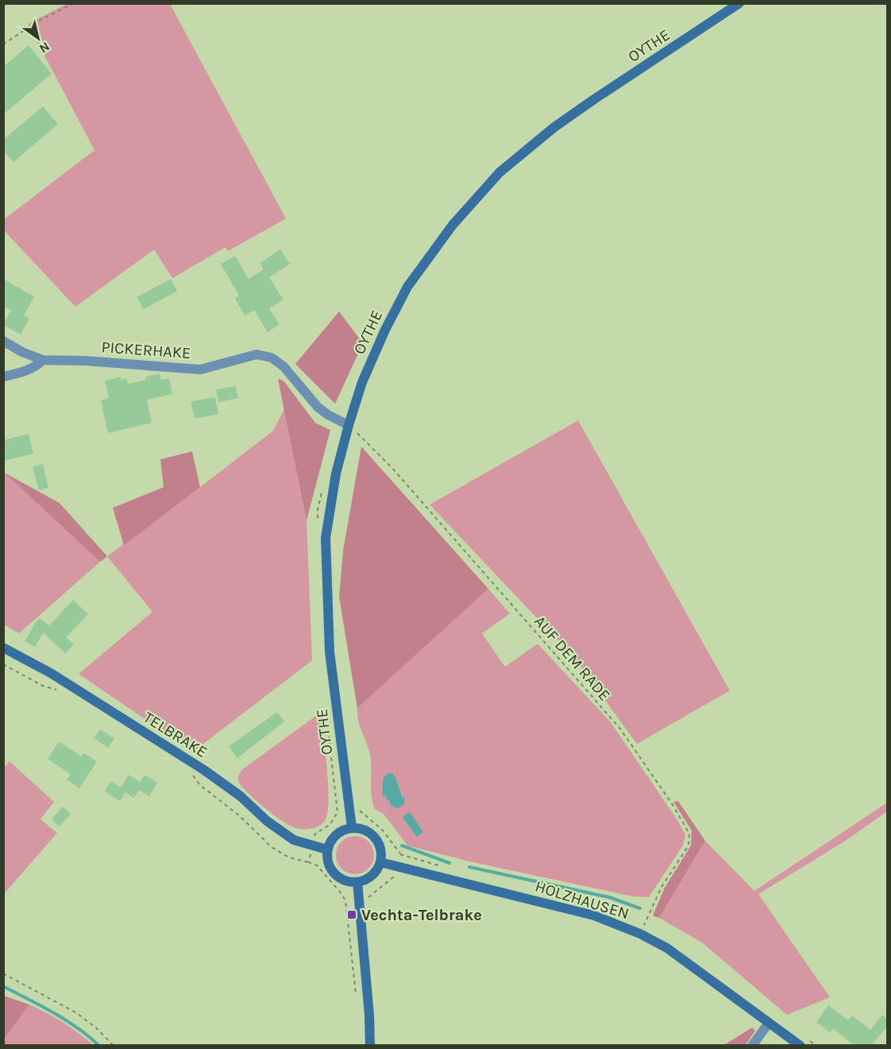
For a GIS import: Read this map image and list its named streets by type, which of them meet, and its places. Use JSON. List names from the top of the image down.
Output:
{
  "streets": {
    "main road": ["OYTHE", "TELBRAKE", "HOLZHAUSEN"],
    "street": ["PICKERHAKE"],
    "path": ["AUF DEM RADE"]
  },
  "crossings": [
    ["OYTHE", "PICKERHAKE"],
    ["OYTHE", "AUF DEM RADE"],
    ["OYTHE", "TELBRAKE"],
    ["OYTHE", "HOLZHAUSEN"],
    ["PICKERHAKE", "AUF DEM RADE"],
    ["AUF DEM RADE", "HOLZHAUSEN"],
    ["TELBRAKE", "HOLZHAUSEN"]
  ],
  "places": {
    "transit": ["Vechta-Telbrake"]
  },
  "north": "bottom right"
}
